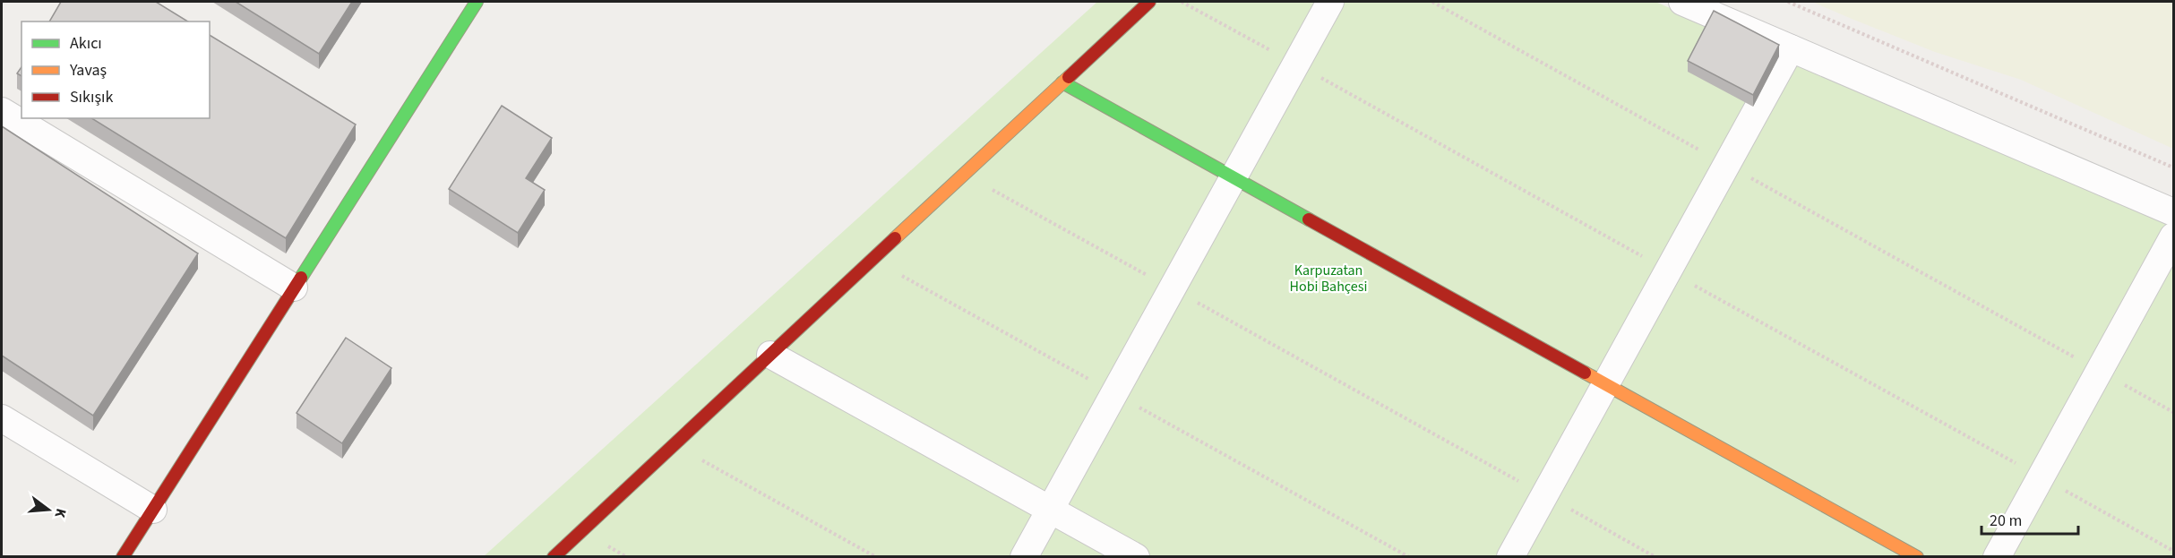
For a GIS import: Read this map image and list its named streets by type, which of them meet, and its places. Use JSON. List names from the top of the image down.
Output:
{
  "parks": ["Karpuzatan Hobi Bahçesi"],
  "legend": ["Akıcı", "Yavaş", "Sıkışık"],
  "scale_bar": "20 m",
  "north": "right"
}
